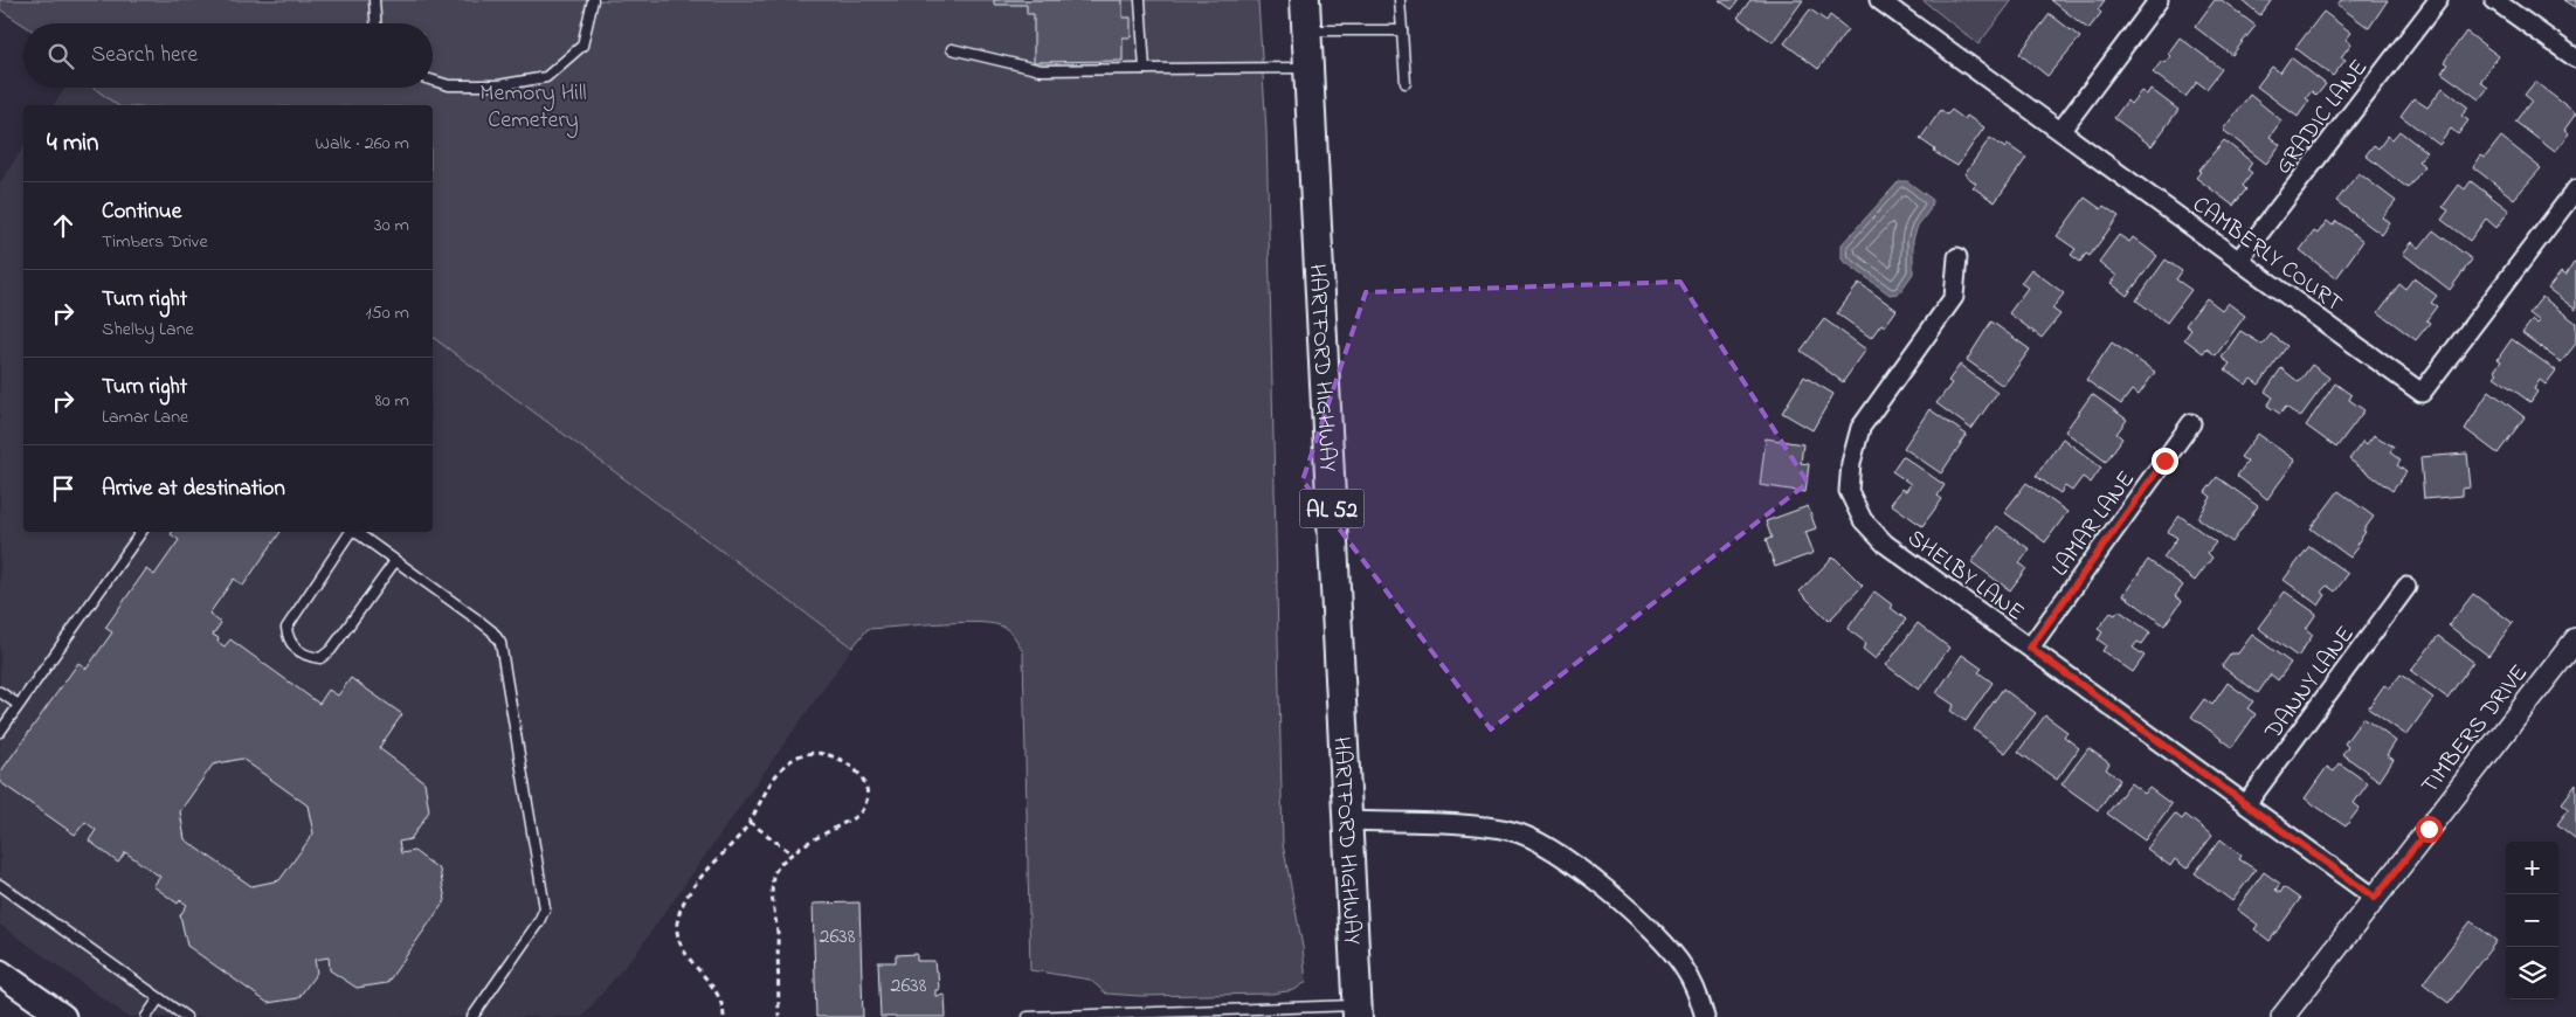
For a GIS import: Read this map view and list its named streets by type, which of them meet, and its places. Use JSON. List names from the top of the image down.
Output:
{
  "streets": {
    "main road": ["HARTFORD HIGHWAY", "AL 52"],
    "street": [
      "GRADIC LANE",
      "CAMBERLY COURT",
      "LAMAR LANE",
      "SHELBY LANE",
      "DANNY LANE",
      "TIMBERS DRIVE"
    ]
  },
  "crossings": [
    ["GRADIC LANE", "CAMBERLY COURT"],
    ["LAMAR LANE", "SHELBY LANE"],
    ["SHELBY LANE", "DANNY LANE"],
    ["SHELBY LANE", "TIMBERS DRIVE"]
  ],
  "parks": ["Memory Hill Cemetery"],
  "house_numbers": ["2638", "2638"],
  "page": {
    "search": "Search here",
    "heading": ["4 min", "Walk · 260 m"],
    "list": [
      ["Continue", "Timbers Drive", "30 m"],
      ["Turn right", "Shelby Lane", "150 m"],
      ["Turn right", "Lamar Lane", "80 m"],
      "Arrive at destination"
    ],
    "map_buttons": ["+", "−"]
  }
}
